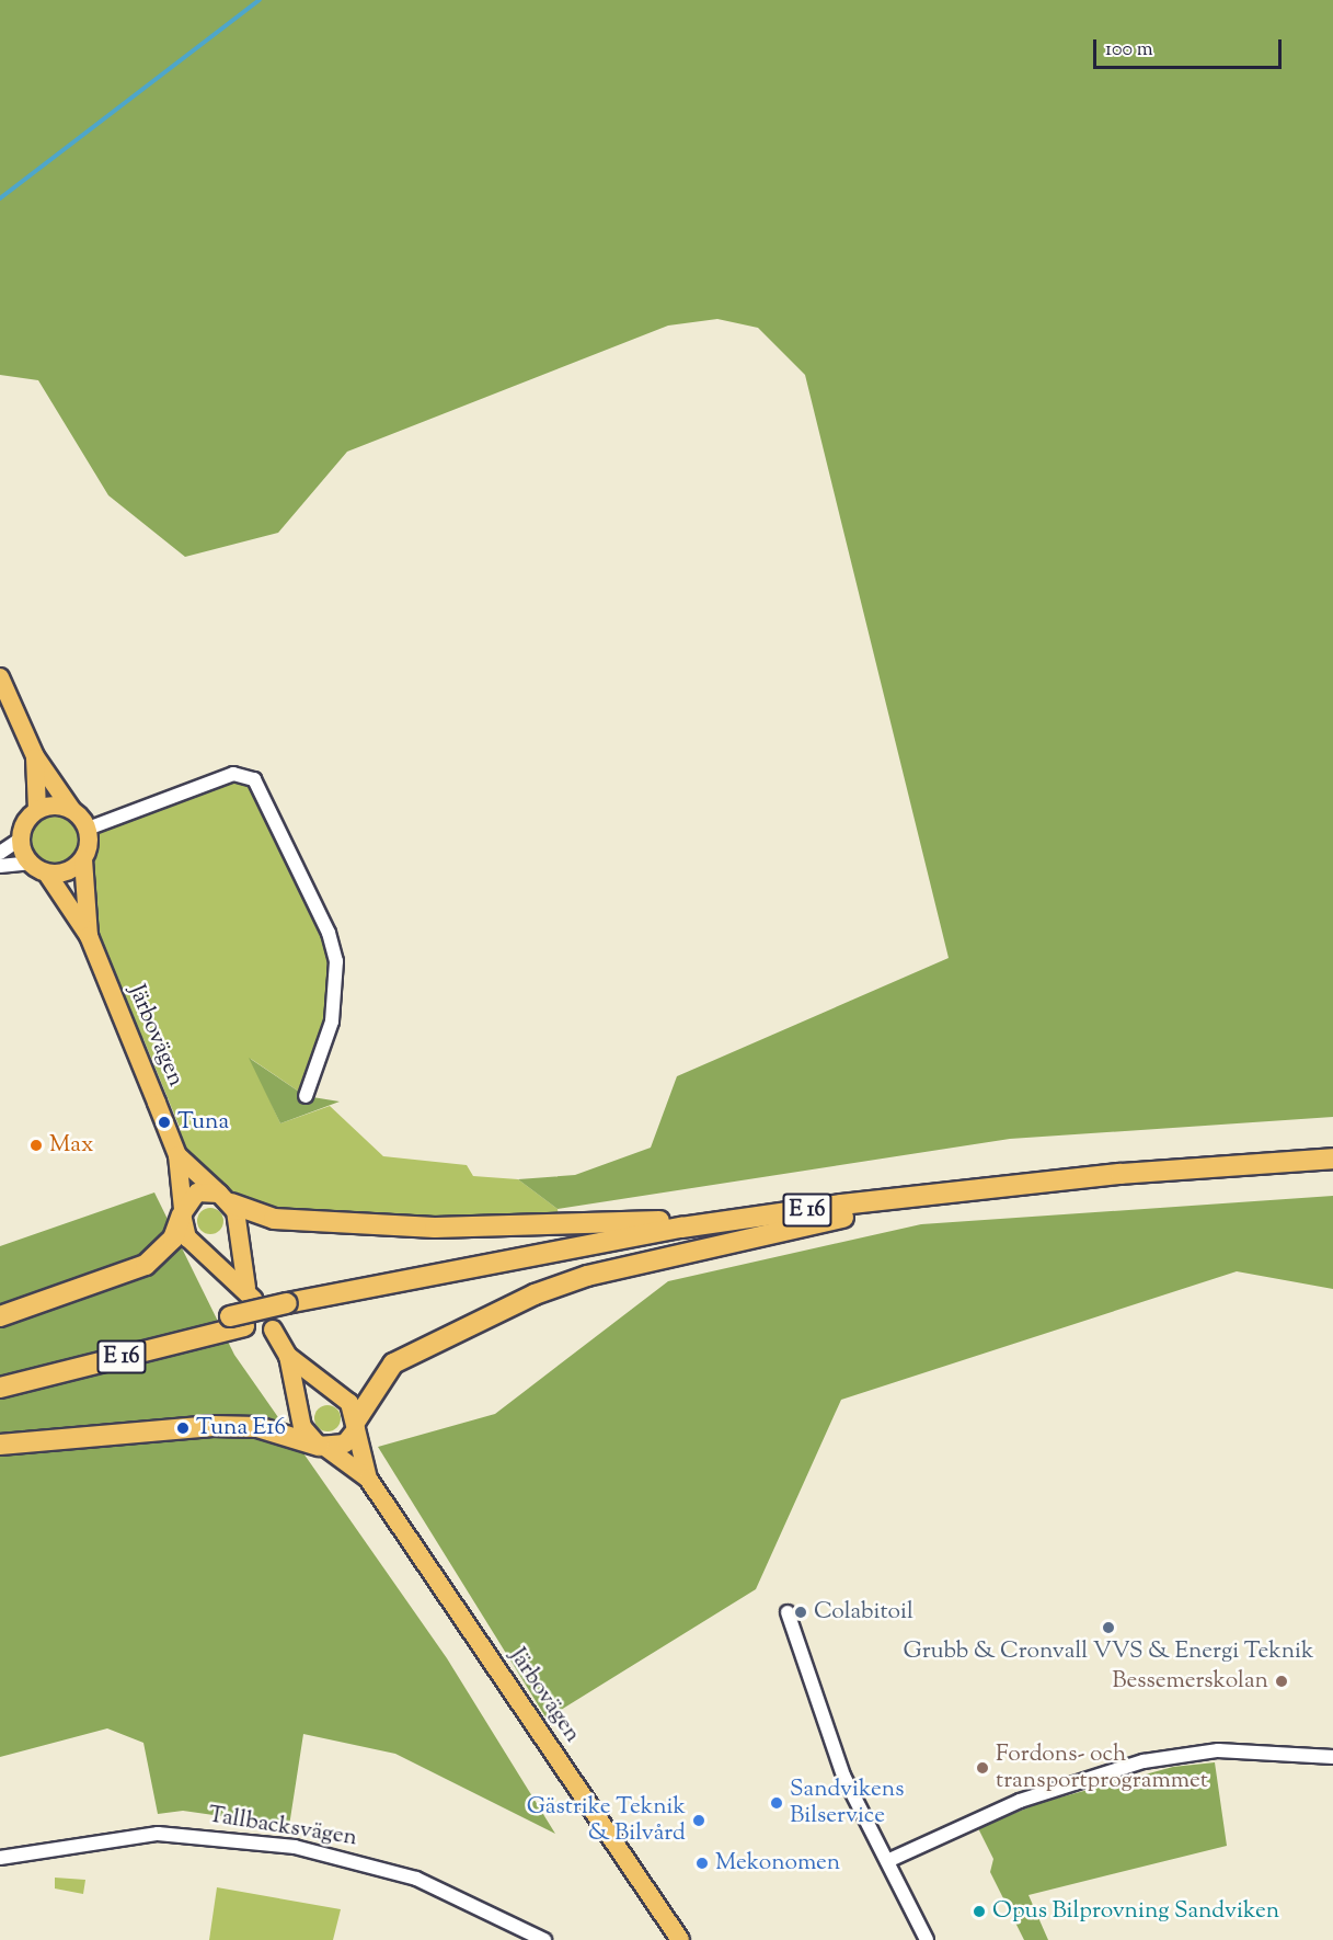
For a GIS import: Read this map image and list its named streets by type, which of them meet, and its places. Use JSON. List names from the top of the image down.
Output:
{
  "streets": {
    "highway": ["E 16"],
    "main road": ["Järbovägen"],
    "street": ["Tallbacksvägen"]
  },
  "places": [
    "Tuna",
    "Max",
    "Tuna E16",
    "Colabitoil",
    "Grubb & Cronvall VVS & Energi Teknik",
    "Bessemerskolan",
    "Fordons- och transportprogrammet",
    "Sandvikens Bilservice",
    "Gästrike Teknik & Bilvård",
    "Mekonomen",
    "Opus Bilprovning Sandviken"
  ],
  "scale_bar": "100 m"
}
